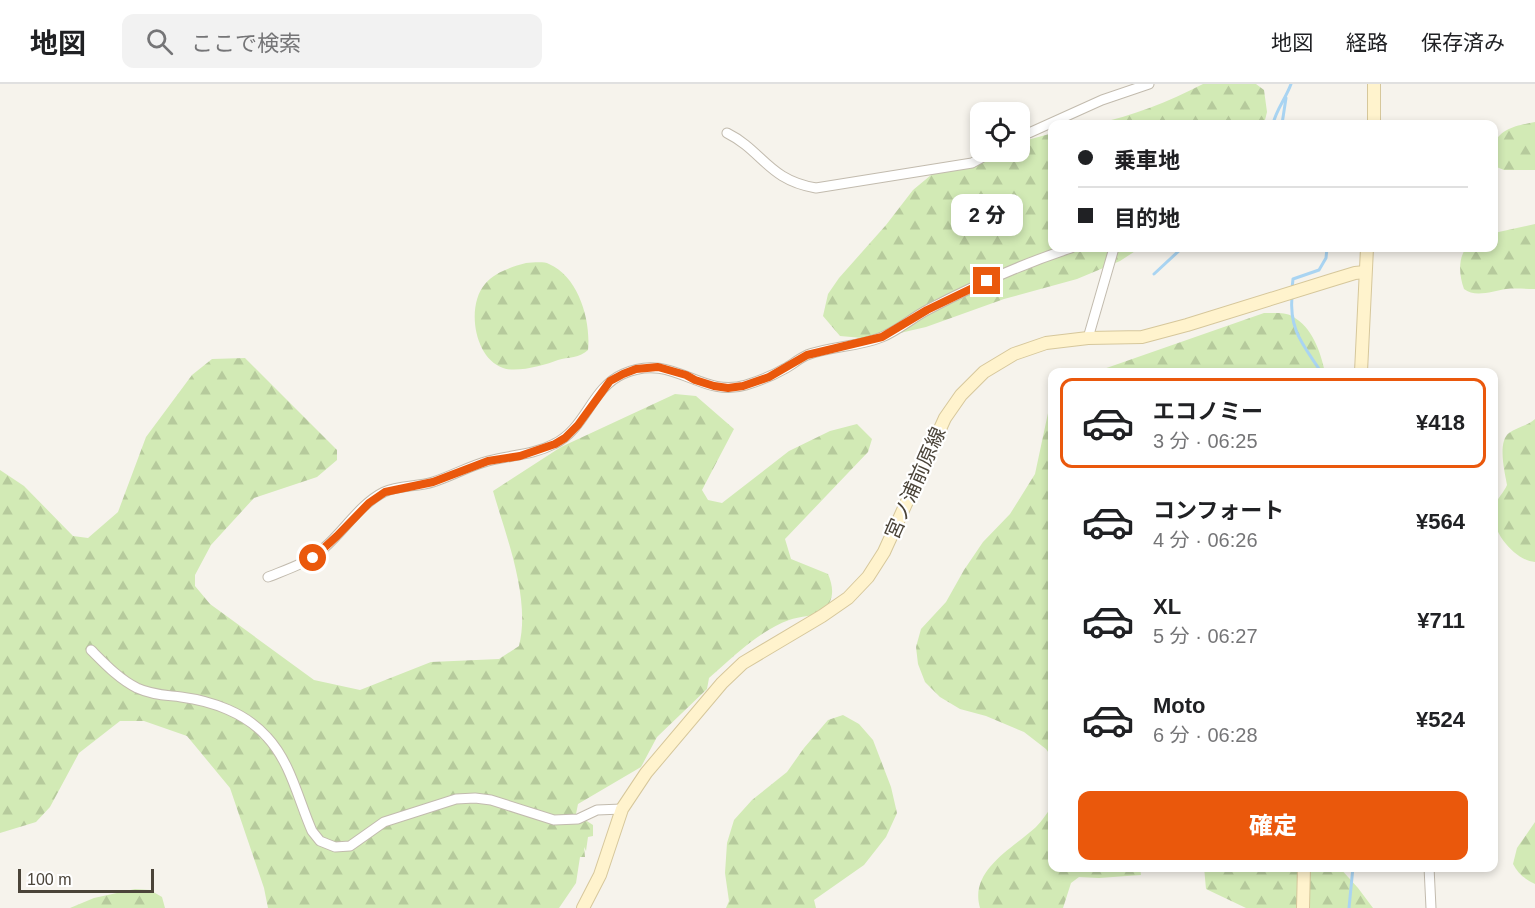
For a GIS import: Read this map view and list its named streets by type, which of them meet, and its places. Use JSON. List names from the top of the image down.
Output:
{
  "streets": {
    "main road": ["宮ノ浦前原線"]
  },
  "scale_bar": "100 m",
  "page": {
    "header": "地図",
    "search": "ここで検索",
    "nav": ["地図", "経路", "保存済み"],
    "banner": ["乗車地", "目的地"],
    "bubble": "2 分",
    "list": [
      {
        "name": "エコノミー",
        "note": "3 分 · 06:25",
        "value": "¥418"
      },
      {
        "name": "コンフォート",
        "note": "4 分 · 06:26",
        "value": "¥564"
      },
      {
        "name": "XL",
        "note": "5 分 · 06:27",
        "value": "¥711"
      },
      {
        "name": "Moto",
        "note": "6 分 · 06:28",
        "value": "¥524"
      }
    ],
    "buttons": "確定",
    "scale": "100 m"
  }
}
